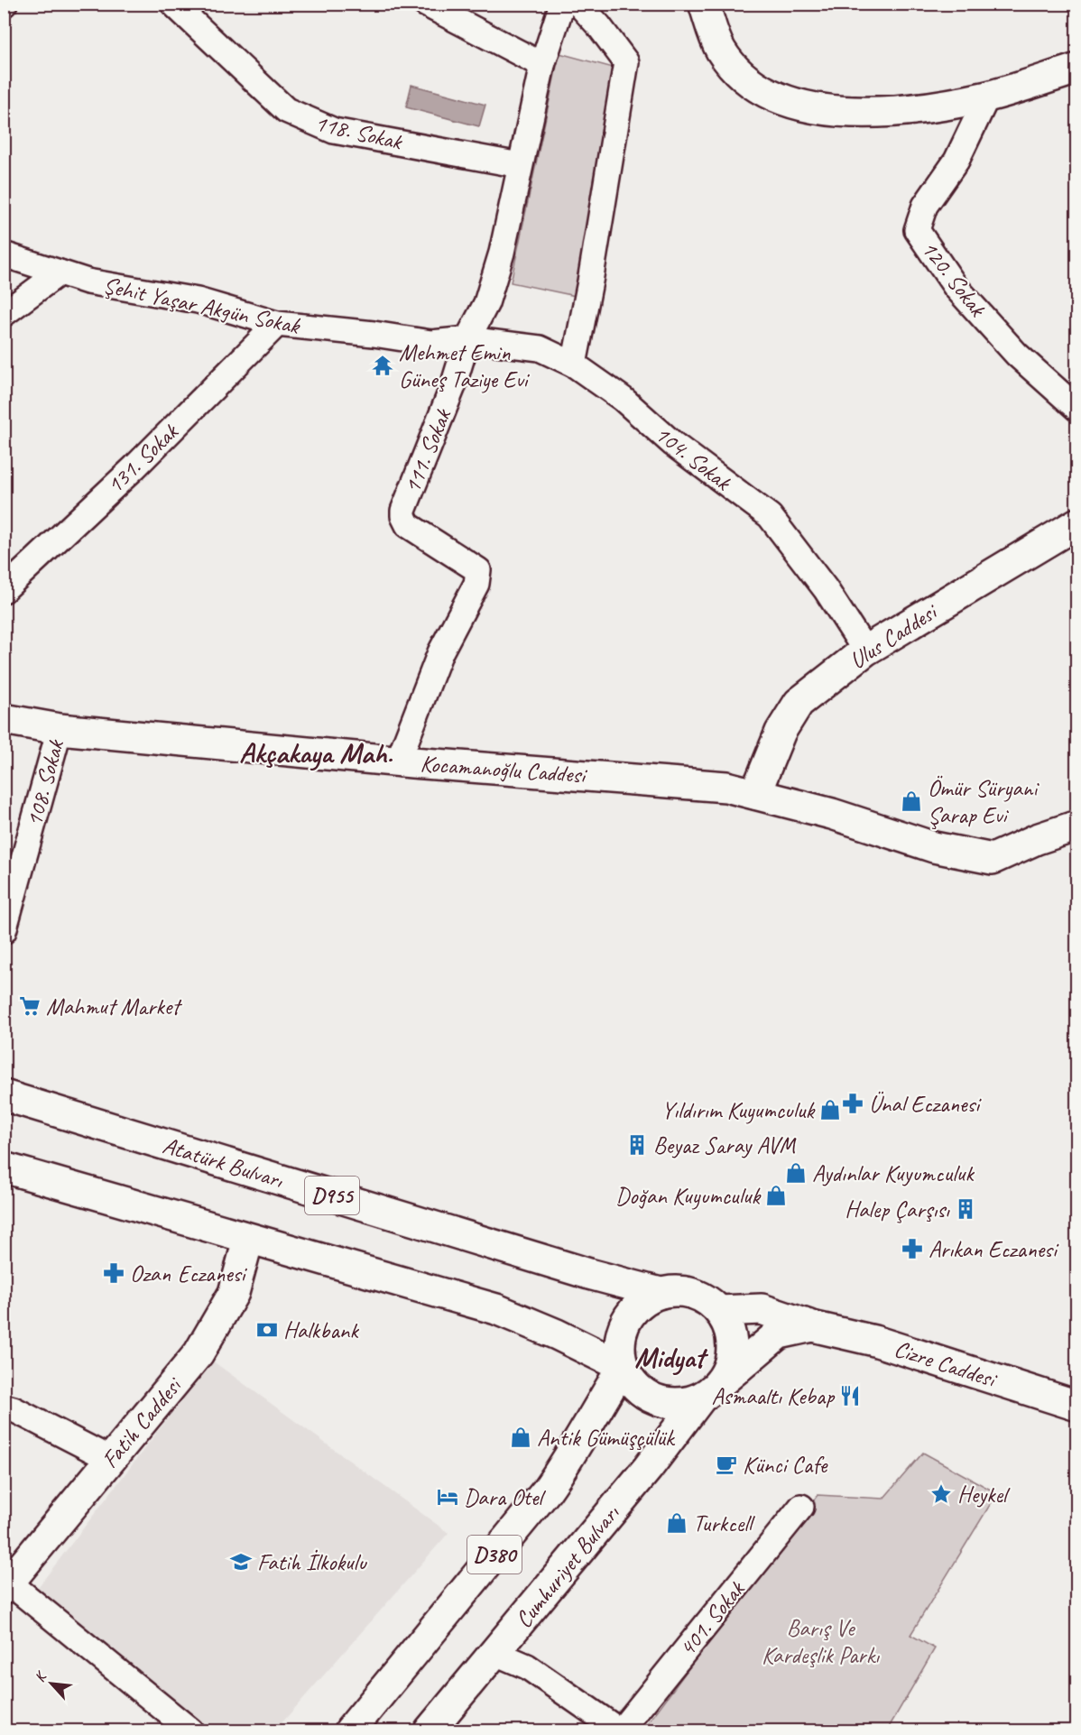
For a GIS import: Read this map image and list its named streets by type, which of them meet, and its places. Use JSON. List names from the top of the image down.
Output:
{
  "streets": {
    "main road": [
      "Ulus Caddesi",
      "Kocamanoğlu Caddesi",
      "Atatürk Bulvarı",
      "D955",
      "Cizre Caddesi",
      "Fatih Caddesi",
      "D380",
      "Cumhuriyet Bulvarı"
    ],
    "street": [
      "118. Sokak",
      "120. Sokak",
      "Şehit Yaşar Akgün Sokak",
      "111. Sokak",
      "104. Sokak",
      "131. Sokak",
      "108. Sokak",
      "401. Sokak"
    ]
  },
  "crossings": [
    ["118. Sokak", "111. Sokak"],
    ["Şehit Yaşar Akgün Sokak", "111. Sokak"],
    ["Şehit Yaşar Akgün Sokak", "104. Sokak"],
    ["Şehit Yaşar Akgün Sokak", "131. Sokak"],
    ["111. Sokak", "104. Sokak"],
    ["111. Sokak", "Kocamanoğlu Caddesi"],
    ["104. Sokak", "Ulus Caddesi"],
    ["Ulus Caddesi", "Kocamanoğlu Caddesi"],
    ["Kocamanoğlu Caddesi", "108. Sokak"],
    ["Atatürk Bulvarı", "Cizre Caddesi"],
    ["Atatürk Bulvarı", "D380"],
    ["Atatürk Bulvarı", "Cumhuriyet Bulvarı"],
    ["Cizre Caddesi", "D380"],
    ["Cizre Caddesi", "Cumhuriyet Bulvarı"],
    ["D380", "Cumhuriyet Bulvarı"]
  ],
  "districts": ["Akçakaya Mah.", "Midyat"],
  "parks": ["Barış Ve Kardeşlik Parkı"],
  "places": {
    "temple": ["Mehmet Emin Güneş Taziye Evi"],
    "shop": [
      "Ömür Süryani Şarap Evi",
      "Yıldırım Kuyumculuk",
      "Aydınlar Kuyumculuk",
      "Doğan Kuyumculuk",
      "Antik Gümüşçülük",
      "Turkcell"
    ],
    "supermarket": ["Mahmut Market"],
    "pharmacy": ["Ünal Eczanesi", "Arıkan Eczanesi", "Ozan Eczanesi"],
    "building": ["Beyaz Saray AVM", "Halep Çarşısı"],
    "bank": ["Halkbank"],
    "restaurant": ["Asmaaltı Kebap"],
    "cafe": ["Künci Cafe"],
    "place": ["Heykel"],
    "hotel": ["Dara Otel"],
    "school or university": ["Fatih İlkokulu"]
  },
  "north": "top left"
}
